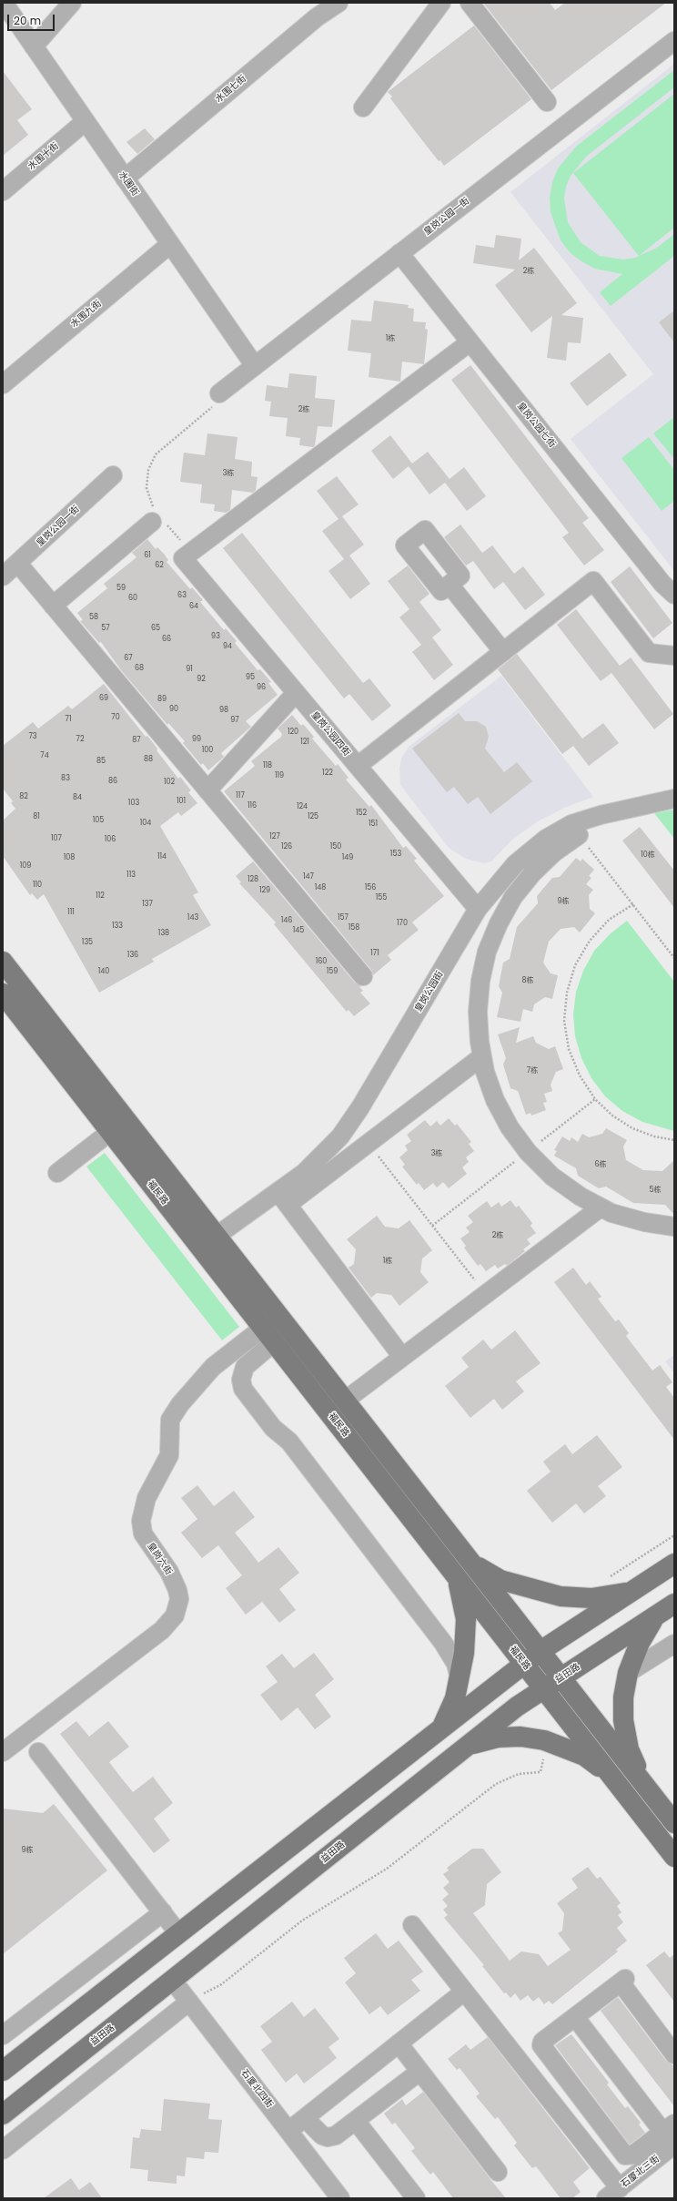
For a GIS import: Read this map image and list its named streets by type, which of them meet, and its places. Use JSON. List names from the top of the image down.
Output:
{
  "streets": {
    "main road": ["福民路", "益田路"],
    "street": [
      "水围七街",
      "水围十街",
      "水围街",
      "皇岗公园一街",
      "水围九街",
      "皇岗公园七街",
      "皇岗公园四街",
      "皇岗公园街",
      "皇岗六街",
      "石厦北四街",
      "石厦北三街"
    ]
  },
  "crossings": [
    ["水围七街", "水围街"],
    ["水围十街", "水围街"],
    ["水围街", "皇岗公园一街"],
    ["水围街", "水围九街"],
    ["皇岗公园一街", "皇岗公园七街"],
    ["皇岗公园四街", "皇岗公园街"],
    ["福民路", "皇岗六街"],
    ["福民路", "益田路"],
    ["益田路", "石厦北四街"]
  ],
  "house_numbers": [
    "2栋",
    "1栋",
    "2栋",
    "3栋",
    "61",
    "62",
    "59",
    "63",
    "60",
    "64",
    "58",
    "57",
    "65",
    "93",
    "66",
    "94",
    "67",
    "68",
    "91",
    "95",
    "92",
    "96",
    "69",
    "89",
    "90",
    "98",
    "70",
    "71",
    "97",
    "120",
    "73",
    "72",
    "99",
    "87",
    "121",
    "100",
    "74",
    "88",
    "85",
    "118",
    "122",
    "119",
    "83",
    "86",
    "102",
    "117",
    "82",
    "84",
    "101",
    "103",
    "116",
    "124",
    "152",
    "81",
    "125",
    "105",
    "104",
    "151",
    "127",
    "107",
    "106",
    "126",
    "150",
    "153",
    "10栋",
    "114",
    "108",
    "149",
    "109",
    "113",
    "147",
    "128",
    "110",
    "148",
    "156",
    "129",
    "112",
    "155",
    "9栋",
    "137",
    "111",
    "143",
    "157",
    "146",
    "170",
    "133",
    "158",
    "145",
    "138",
    "135",
    "171",
    "136",
    "160",
    "140",
    "159",
    "8栋",
    "7栋",
    "3栋",
    "6栋",
    "5栋",
    "2栋",
    "1栋",
    "9栋"
  ],
  "scale_bar": "20 m"
}
